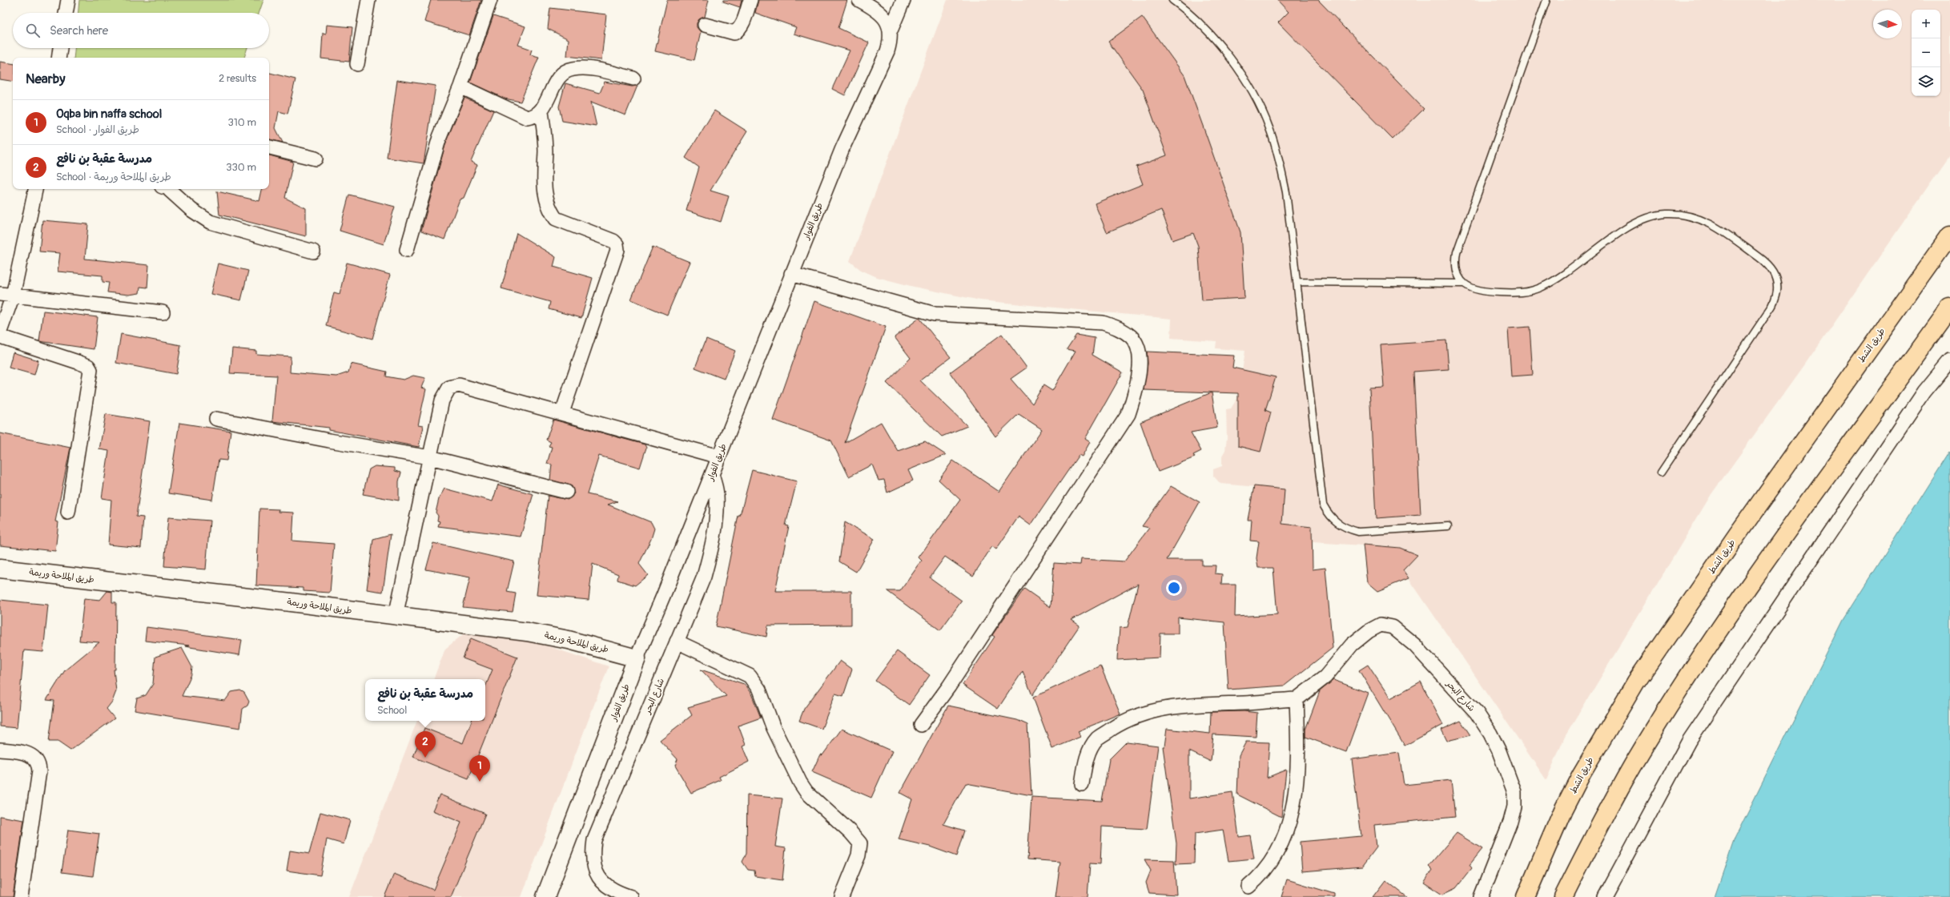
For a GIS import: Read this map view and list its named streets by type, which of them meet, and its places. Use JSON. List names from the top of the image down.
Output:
{
  "streets": {
    "highway": ["طريق الشط"],
    "street": ["طريق الفوار", "طريق الملاحة وريمة", "شارع البحر"]
  },
  "crossings": [
    ["طريق الفوار", "طريق الملاحة وريمة"],
    ["طريق الفوار", "شارع البحر"]
  ],
  "north": "right",
  "page": {
    "map_buttons": ["+", "−"],
    "search": "Search here",
    "heading": ["Nearby", "2 results"],
    "list": [
      {
        "mark": "1",
        "name": "Oqba bin naffa school",
        "note": "School · طريق الفوار",
        "value": "310 m"
      },
      {
        "mark": "2",
        "name": "مدرسة عقبة بن نافع",
        "note": "School · طريق الملاحة وريمة",
        "value": "330 m"
      }
    ],
    "popup": ["مدرسة عقبة بن نافع", "School"],
    "pins": ["2", "1"]
  }
}
